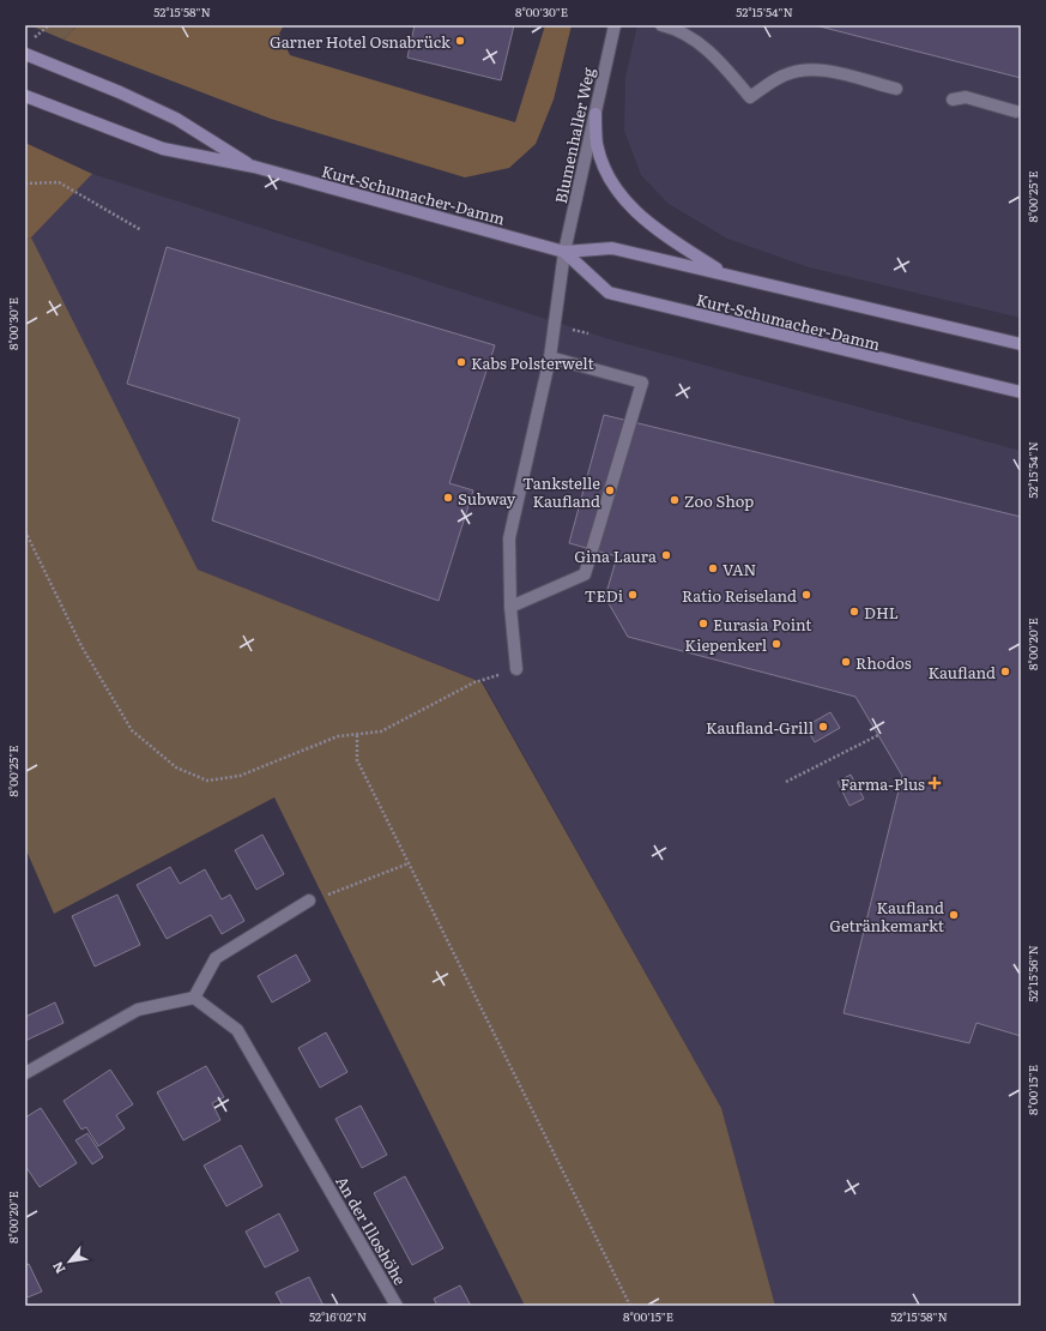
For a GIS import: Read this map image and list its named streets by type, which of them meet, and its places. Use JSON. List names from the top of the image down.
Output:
{
  "streets": {
    "main road": ["Kurt-Schumacher-Damm"],
    "street": ["Blumenhaller Weg", "An der Illoshöhe"]
  },
  "crossings": [
    ["Blumenhaller Weg", "Kurt-Schumacher-Damm"]
  ],
  "places": {
    "other": [
      "Garner Hotel Osnabrück",
      "Kabs Polsterwelt",
      "Tankstelle Kaufland",
      "Subway",
      "Zoo Shop",
      "Gina Laura",
      "VAN",
      "TEDi",
      "Ratio Reiseland",
      "DHL",
      "Eurasia Point",
      "Kiepenkerl",
      "Rhodos",
      "Kaufland",
      "Kaufland-Grill",
      "Kaufland Getränkemarkt"
    ],
    "health": ["Farma-Plus"]
  },
  "north": "bottom left",
  "coordinates": [
    "52°15'58\"N",
    "8°00'30\"E",
    "52°15'54\"N",
    "8°00'25\"E",
    "8°00'20\"E",
    "52°15'56\"N",
    "8°00'15\"E",
    "52°16'02\"N"
  ]
}
